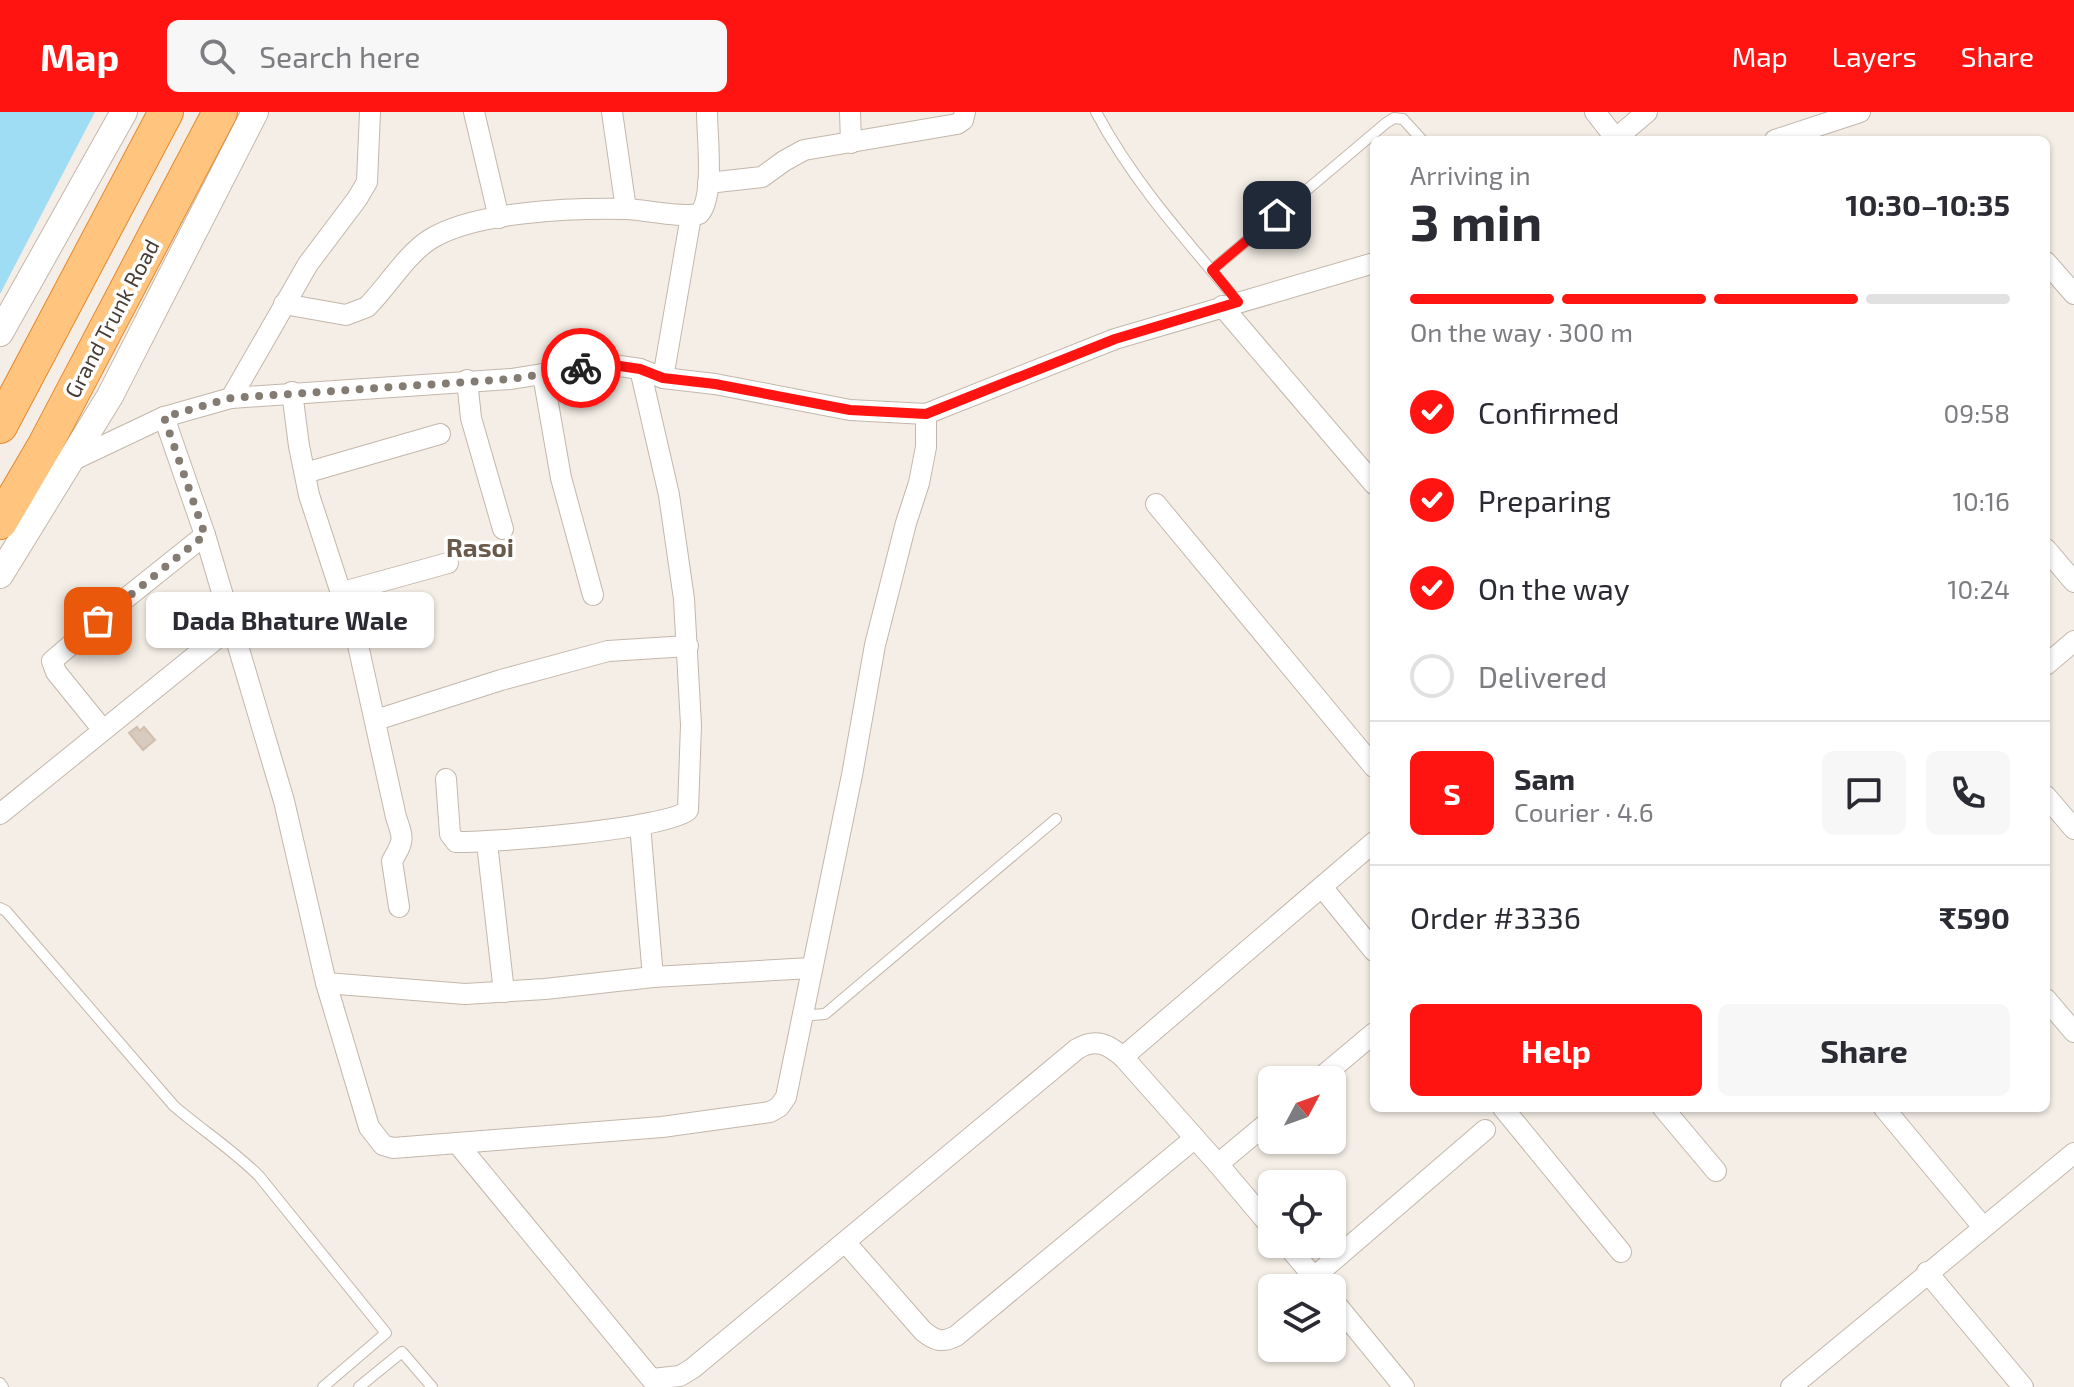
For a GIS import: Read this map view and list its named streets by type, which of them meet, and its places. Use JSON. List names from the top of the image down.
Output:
{
  "streets": {
    "highway": ["Grand Trunk Road"]
  },
  "districts": ["Rasoi"],
  "places": ["Dada Bhature Wale"],
  "north": "top right",
  "page": {
    "header": "Map",
    "search": "Search here",
    "nav": ["Map", "Layers", "Share"],
    "heading": ["3 min", "Arriving in", "10:30–10:35"],
    "panel": [
      "Sam",
      "Courier · 4.6",
      "Order #3336",
      "₹590"
    ],
    "bar": "On the way · 300 m",
    "list": [
      ["Confirmed", "09:58"],
      ["Preparing", "10:16"],
      ["On the way", "10:24"],
      "Delivered"
    ],
    "bubble": "Dada Bhature Wale",
    "round": "S",
    "buttons": ["Help", "Share"]
  }
}
